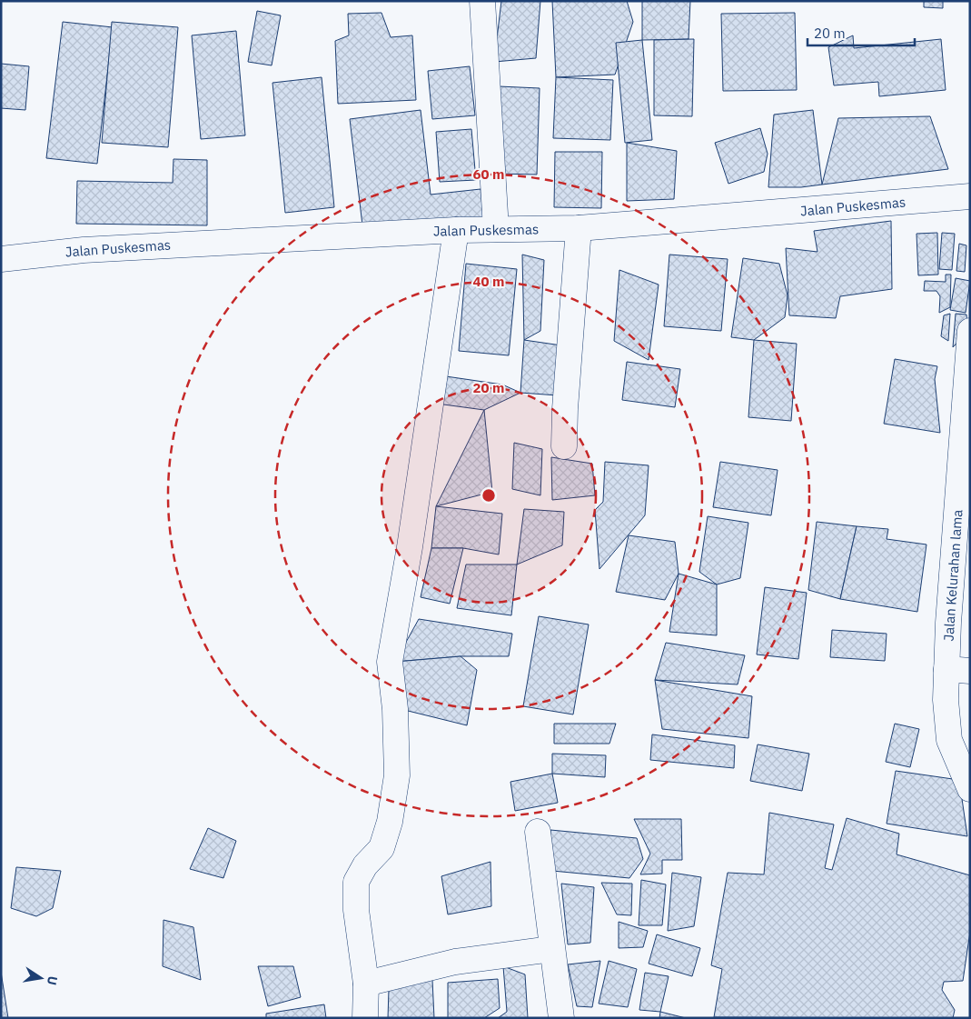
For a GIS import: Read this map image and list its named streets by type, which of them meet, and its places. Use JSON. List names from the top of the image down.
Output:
{
  "streets": {
    "street": ["Jalan Puskesmas", "Jalan Kelurahan lama"]
  },
  "scale_bar": "20 m",
  "north": "right",
  "rings": ["60 m", "40 m", "20 m"]
}
